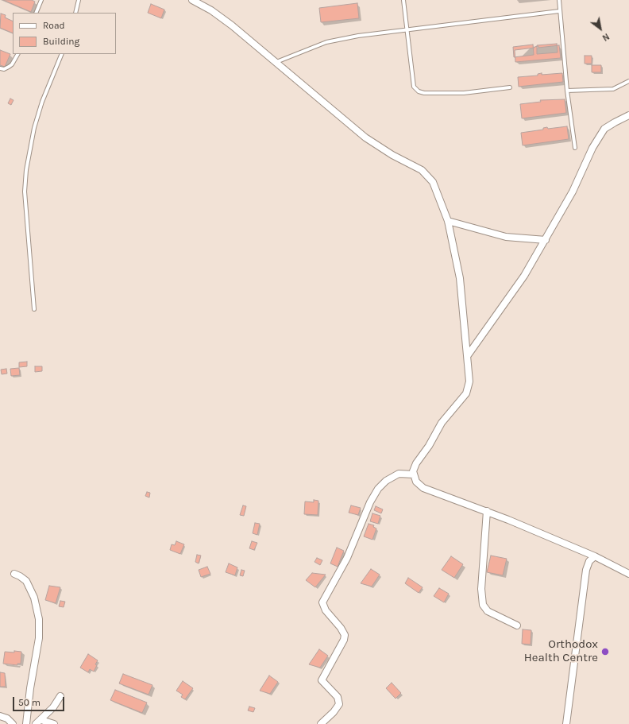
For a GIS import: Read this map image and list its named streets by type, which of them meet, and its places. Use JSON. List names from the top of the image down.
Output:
{
  "places": ["Orthodox Health Centre"],
  "legend": ["Road", "Building"],
  "scale_bar": "50 m",
  "north": "bottom right"
}
